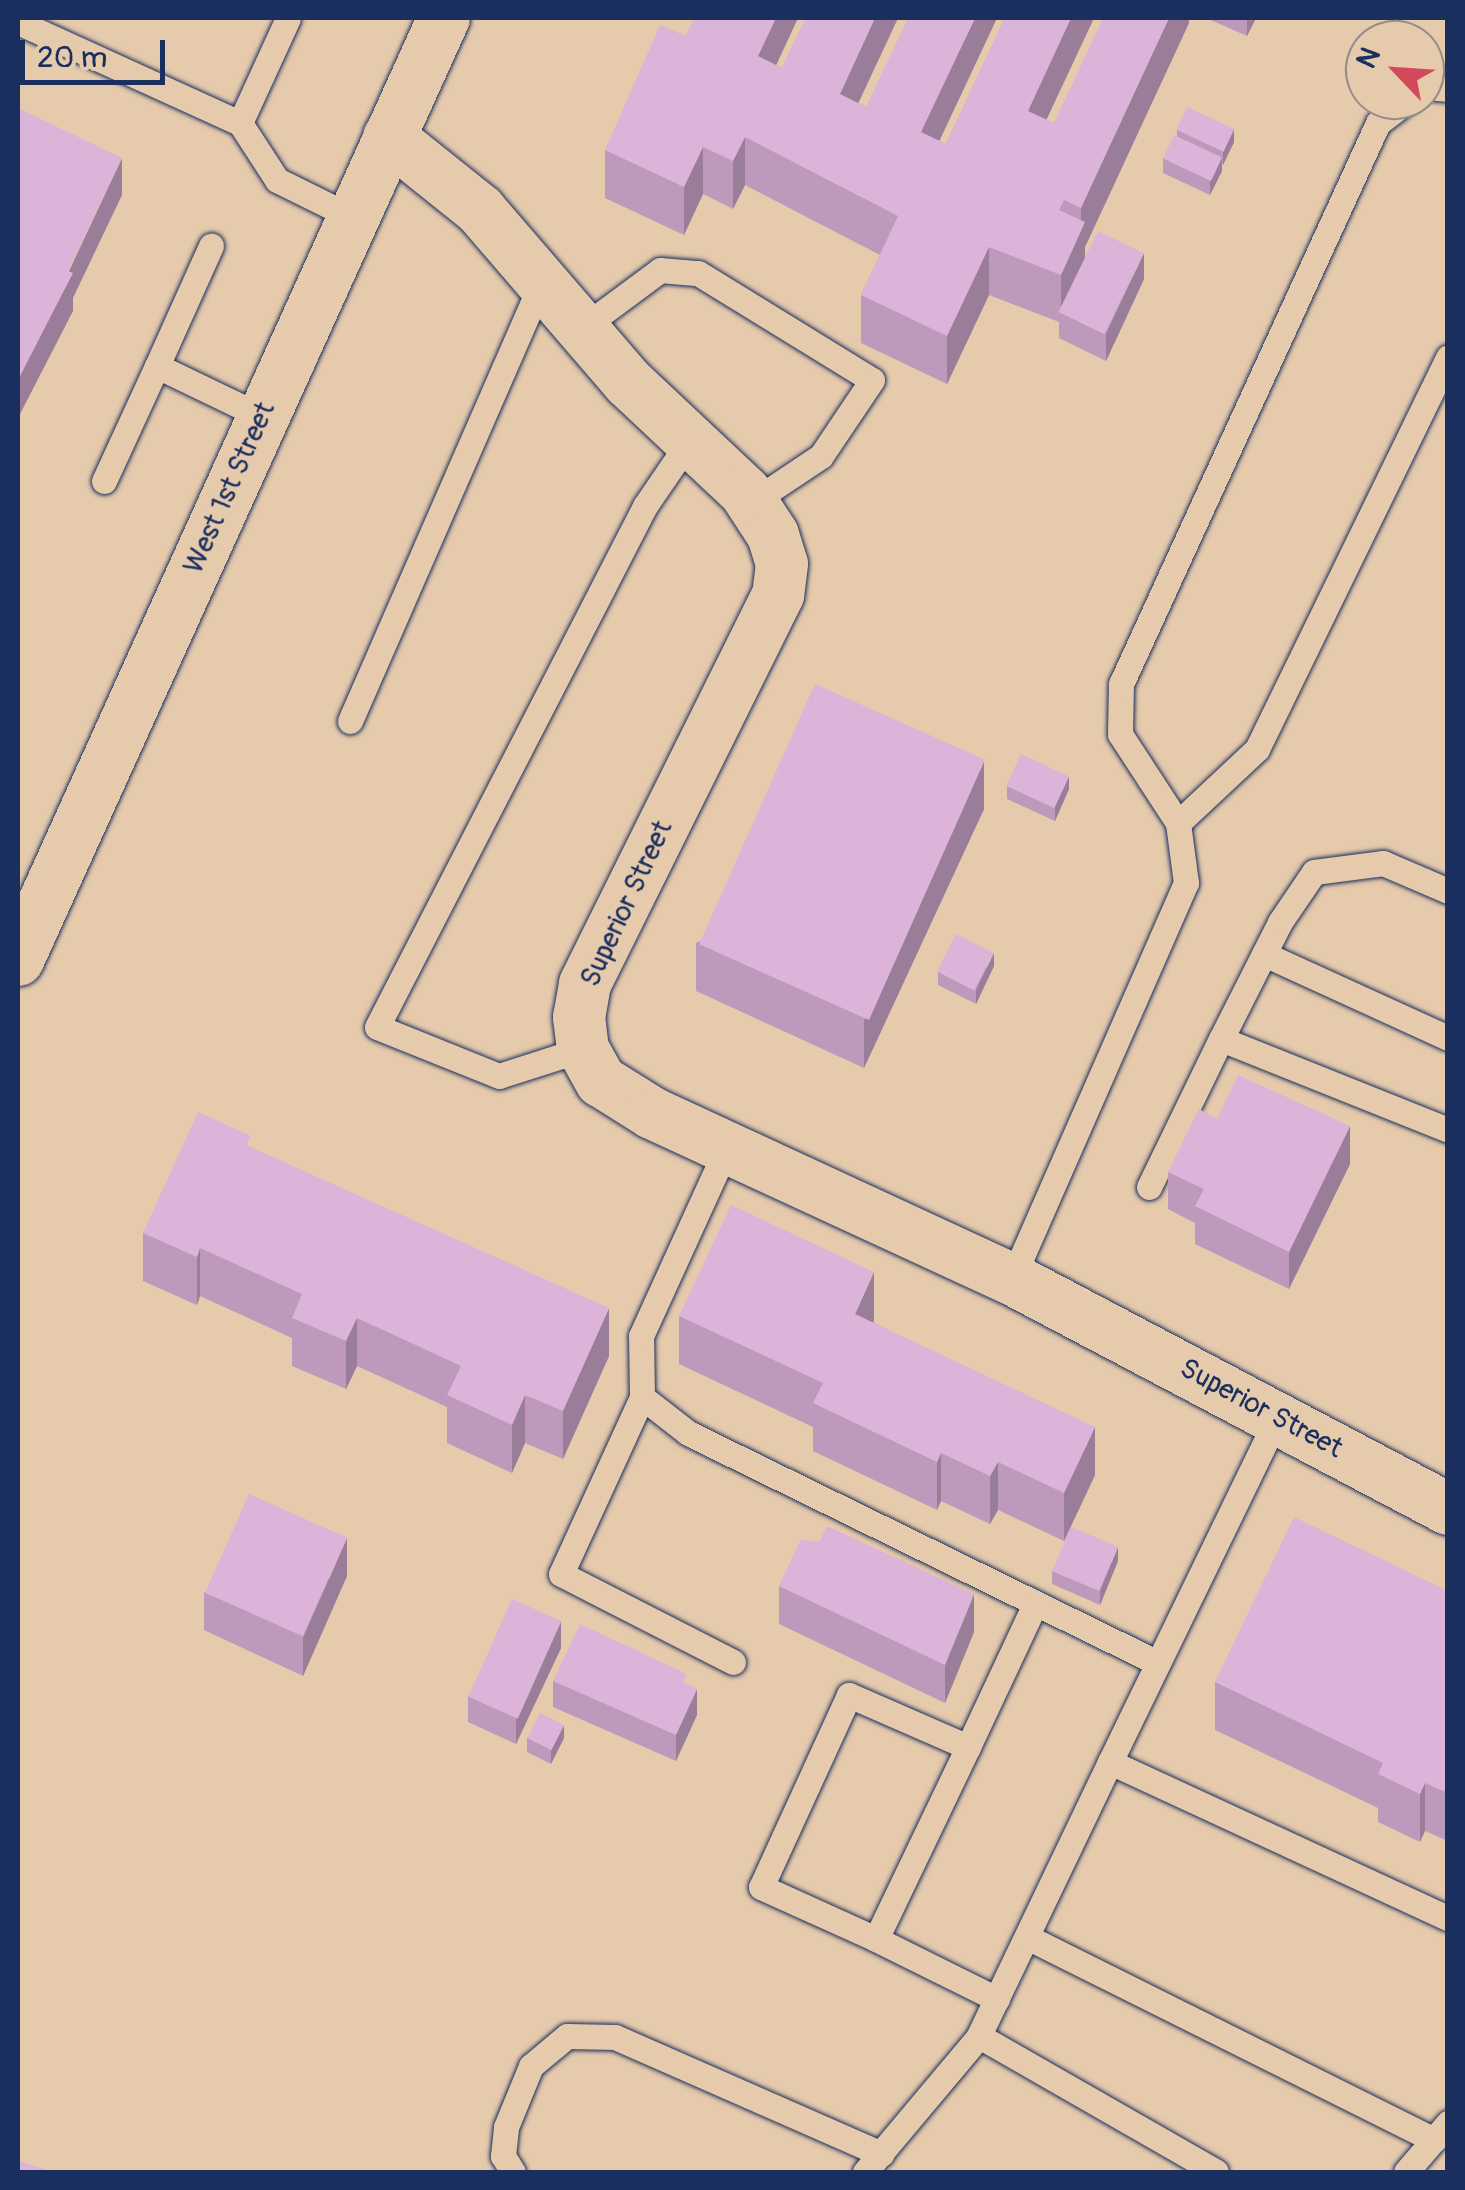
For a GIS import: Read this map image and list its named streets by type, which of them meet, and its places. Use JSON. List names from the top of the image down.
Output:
{
  "streets": {
    "street": ["West 1st Street", "Superior Street"]
  },
  "crossings": [
    ["West 1st Street", "Superior Street"]
  ],
  "scale_bar": "20 m",
  "north": "top left"
}
